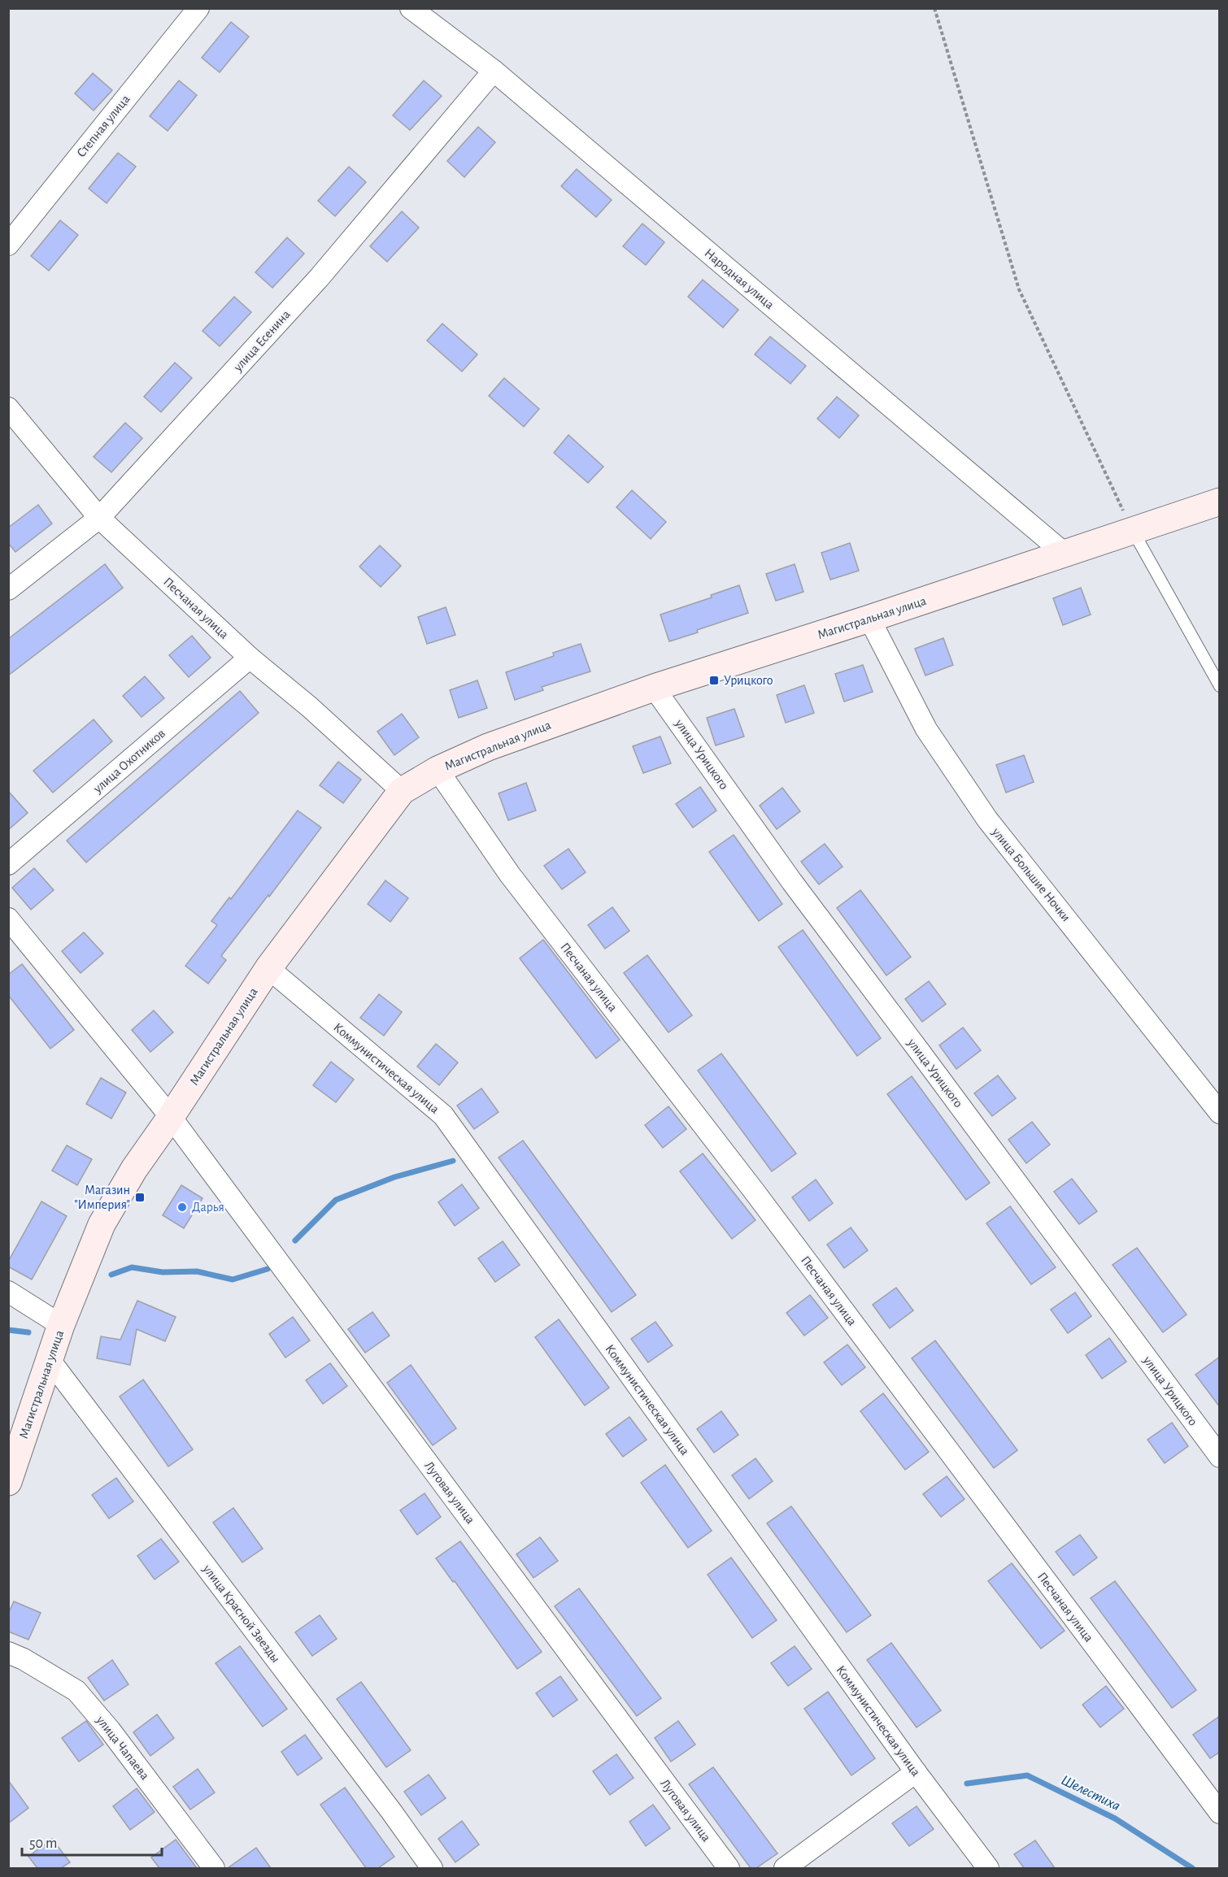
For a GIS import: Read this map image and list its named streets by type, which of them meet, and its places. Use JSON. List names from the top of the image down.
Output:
{
  "streets": {
    "street": [
      "Степная улица",
      "Народная улица",
      "улица Есенина",
      "Песчаная улица",
      "Магистральная улица",
      "улица Урицкого",
      "улица Охотников",
      "улица Большие Ночки",
      "Коммунистическая улица",
      "Луговая улица",
      "улица Красной Звезды",
      "улица Чапаева"
    ]
  },
  "crossings": [
    ["Народная улица", "улица Есенина"],
    ["Народная улица", "Магистральная улица"],
    ["улица Есенина", "Песчаная улица"],
    ["Песчаная улица", "Магистральная улица"],
    ["Песчаная улица", "улица Охотников"],
    ["Магистральная улица", "улица Урицкого"],
    ["Магистральная улица", "улица Большие Ночки"],
    ["Магистральная улица", "Коммунистическая улица"],
    ["Магистральная улица", "Луговая улица"],
    ["Магистральная улица", "улица Красной Звезды"]
  ],
  "water": ["Шелестиха"],
  "places": {
    "transit": ["Урицкого", "Магазин \"Империя\""],
    "other": ["Дарья"]
  },
  "scale_bar": "50 m"
}
